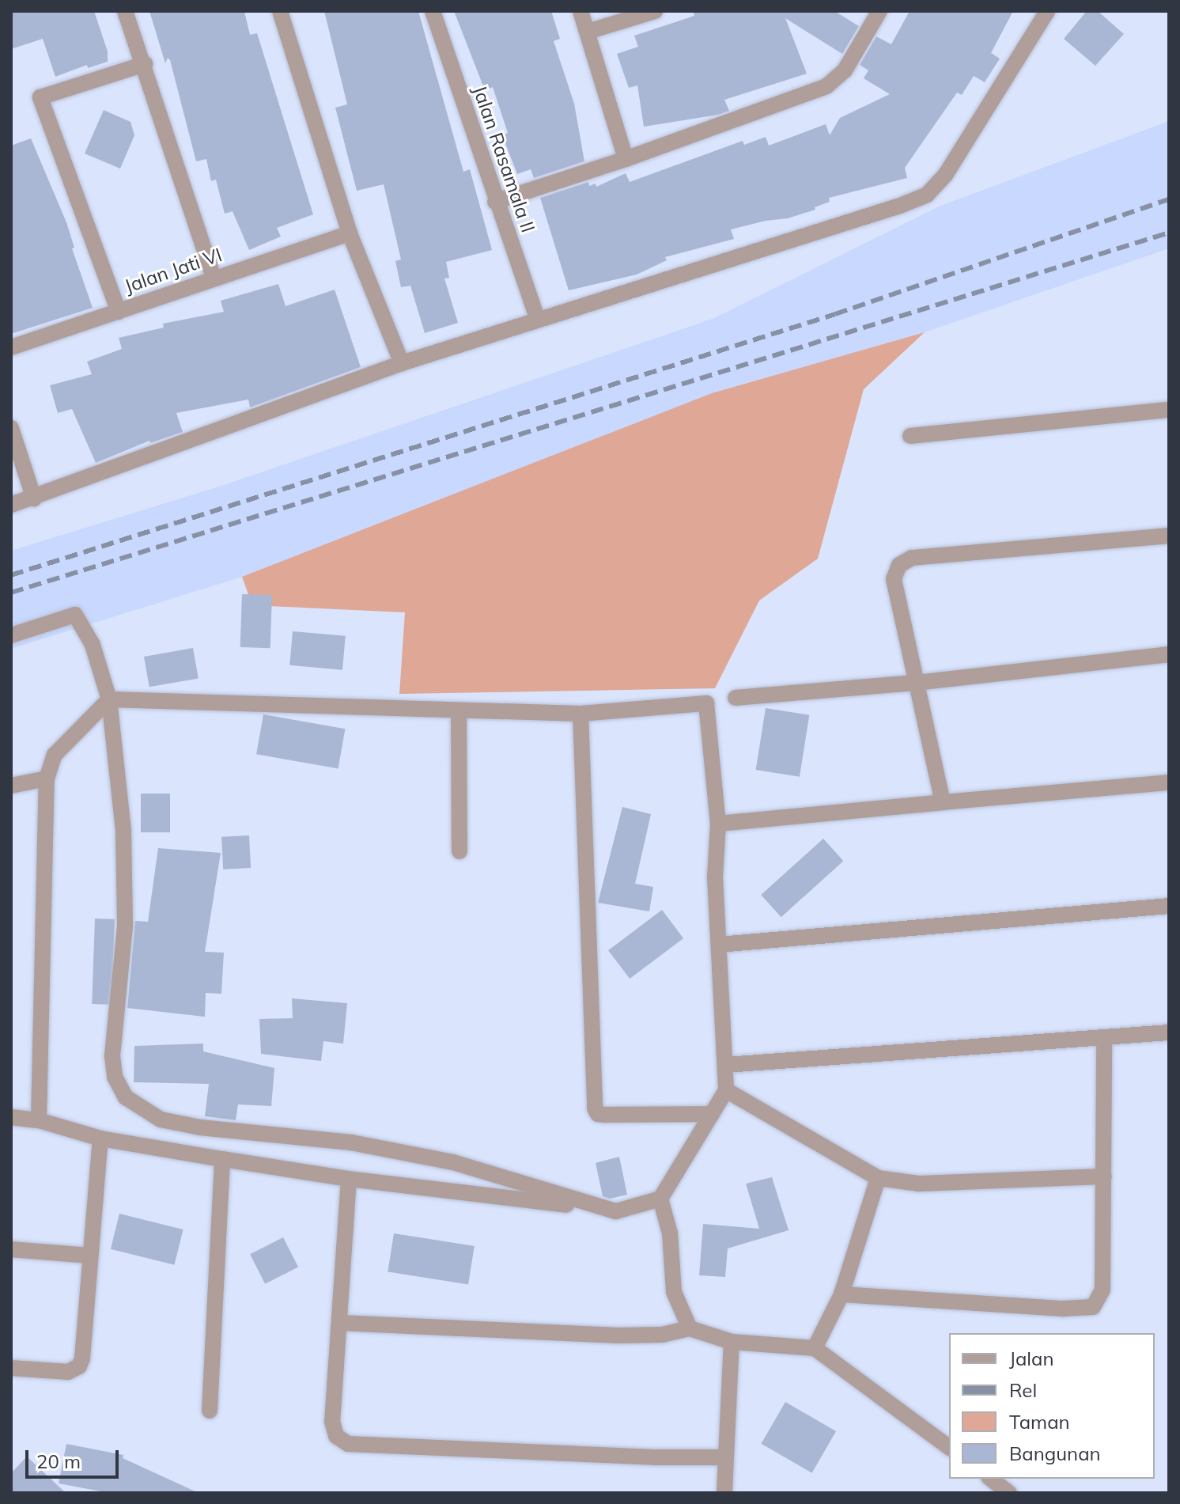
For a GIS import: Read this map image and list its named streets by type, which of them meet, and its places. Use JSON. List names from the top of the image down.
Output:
{
  "streets": {
    "street": ["Jalan Rasamala II", "Jalan Jati VI"]
  },
  "legend": [
    "Jalan",
    "Rel",
    "Taman",
    "Bangunan"
  ],
  "scale_bar": "20 m"
}
